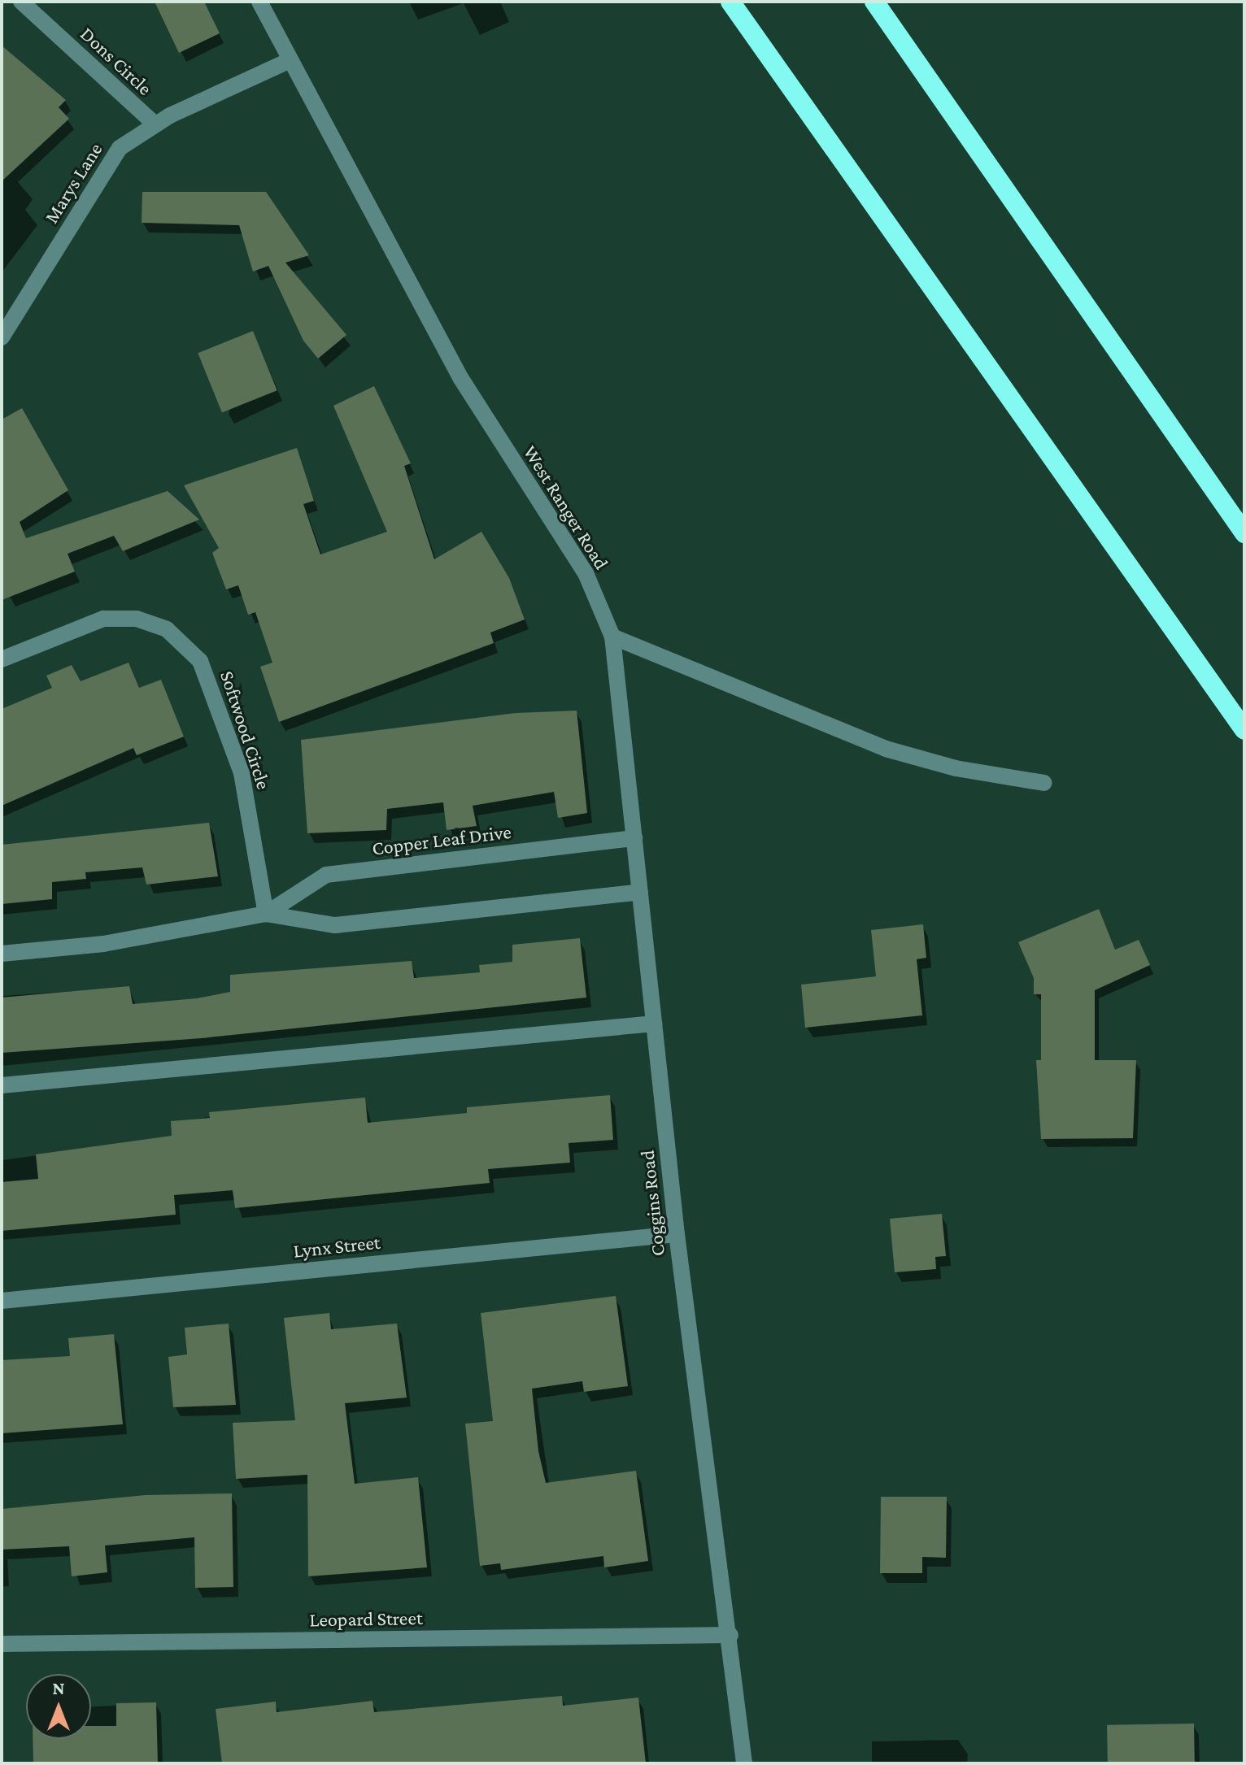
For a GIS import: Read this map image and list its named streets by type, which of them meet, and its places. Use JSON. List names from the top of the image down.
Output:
{
  "streets": {
    "street": [
      "Dons Circle",
      "Marys Lane",
      "West Ranger Road",
      "Softwood Circle",
      "Copper Leaf Drive",
      "Coggins Road",
      "Lynx Street",
      "Leopard Street"
    ]
  },
  "crossings": [
    ["Dons Circle", "Marys Lane"],
    ["Marys Lane", "West Ranger Road"],
    ["West Ranger Road", "Coggins Road"],
    ["Softwood Circle", "Copper Leaf Drive"],
    ["Copper Leaf Drive", "Coggins Road"],
    ["Coggins Road", "Lynx Street"],
    ["Coggins Road", "Leopard Street"]
  ],
  "north": "top"
}
